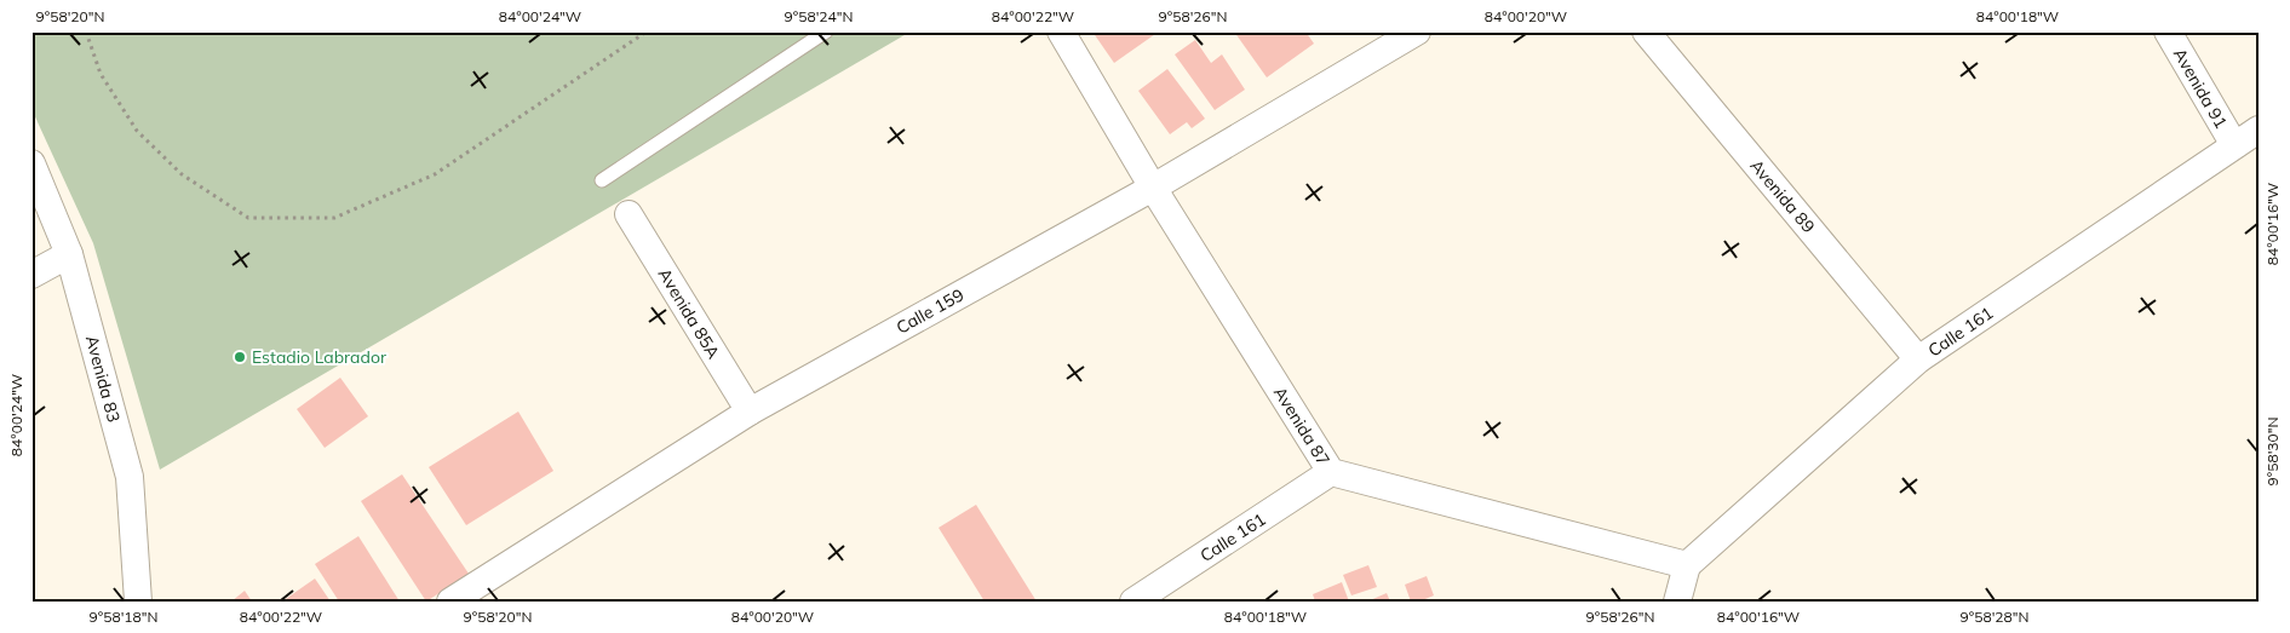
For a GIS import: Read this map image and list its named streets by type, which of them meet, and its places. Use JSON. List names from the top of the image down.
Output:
{
  "streets": {
    "street": [
      "Avenida 91",
      "Avenida 89",
      "Calle 159",
      "Avenida 85A",
      "Calle 161",
      "Avenida 83",
      "Avenida 87"
    ]
  },
  "crossings": [
    ["Avenida 91", "Calle 161"],
    ["Avenida 89", "Calle 161"],
    ["Calle 159", "Avenida 85A"],
    ["Calle 159", "Avenida 87"],
    ["Calle 161", "Avenida 87"]
  ],
  "places": ["Estadio Labrador"],
  "coordinates": [
    "9°58'20\"N",
    "84°00'24\"W",
    "9°58'24\"N",
    "84°00'22\"W",
    "9°58'26\"N",
    "84°00'20\"W",
    "84°00'18\"W",
    "84°00'16\"W",
    "9°58'30\"N",
    "9°58'18\"N",
    "9°58'28\"N"
  ]
}
